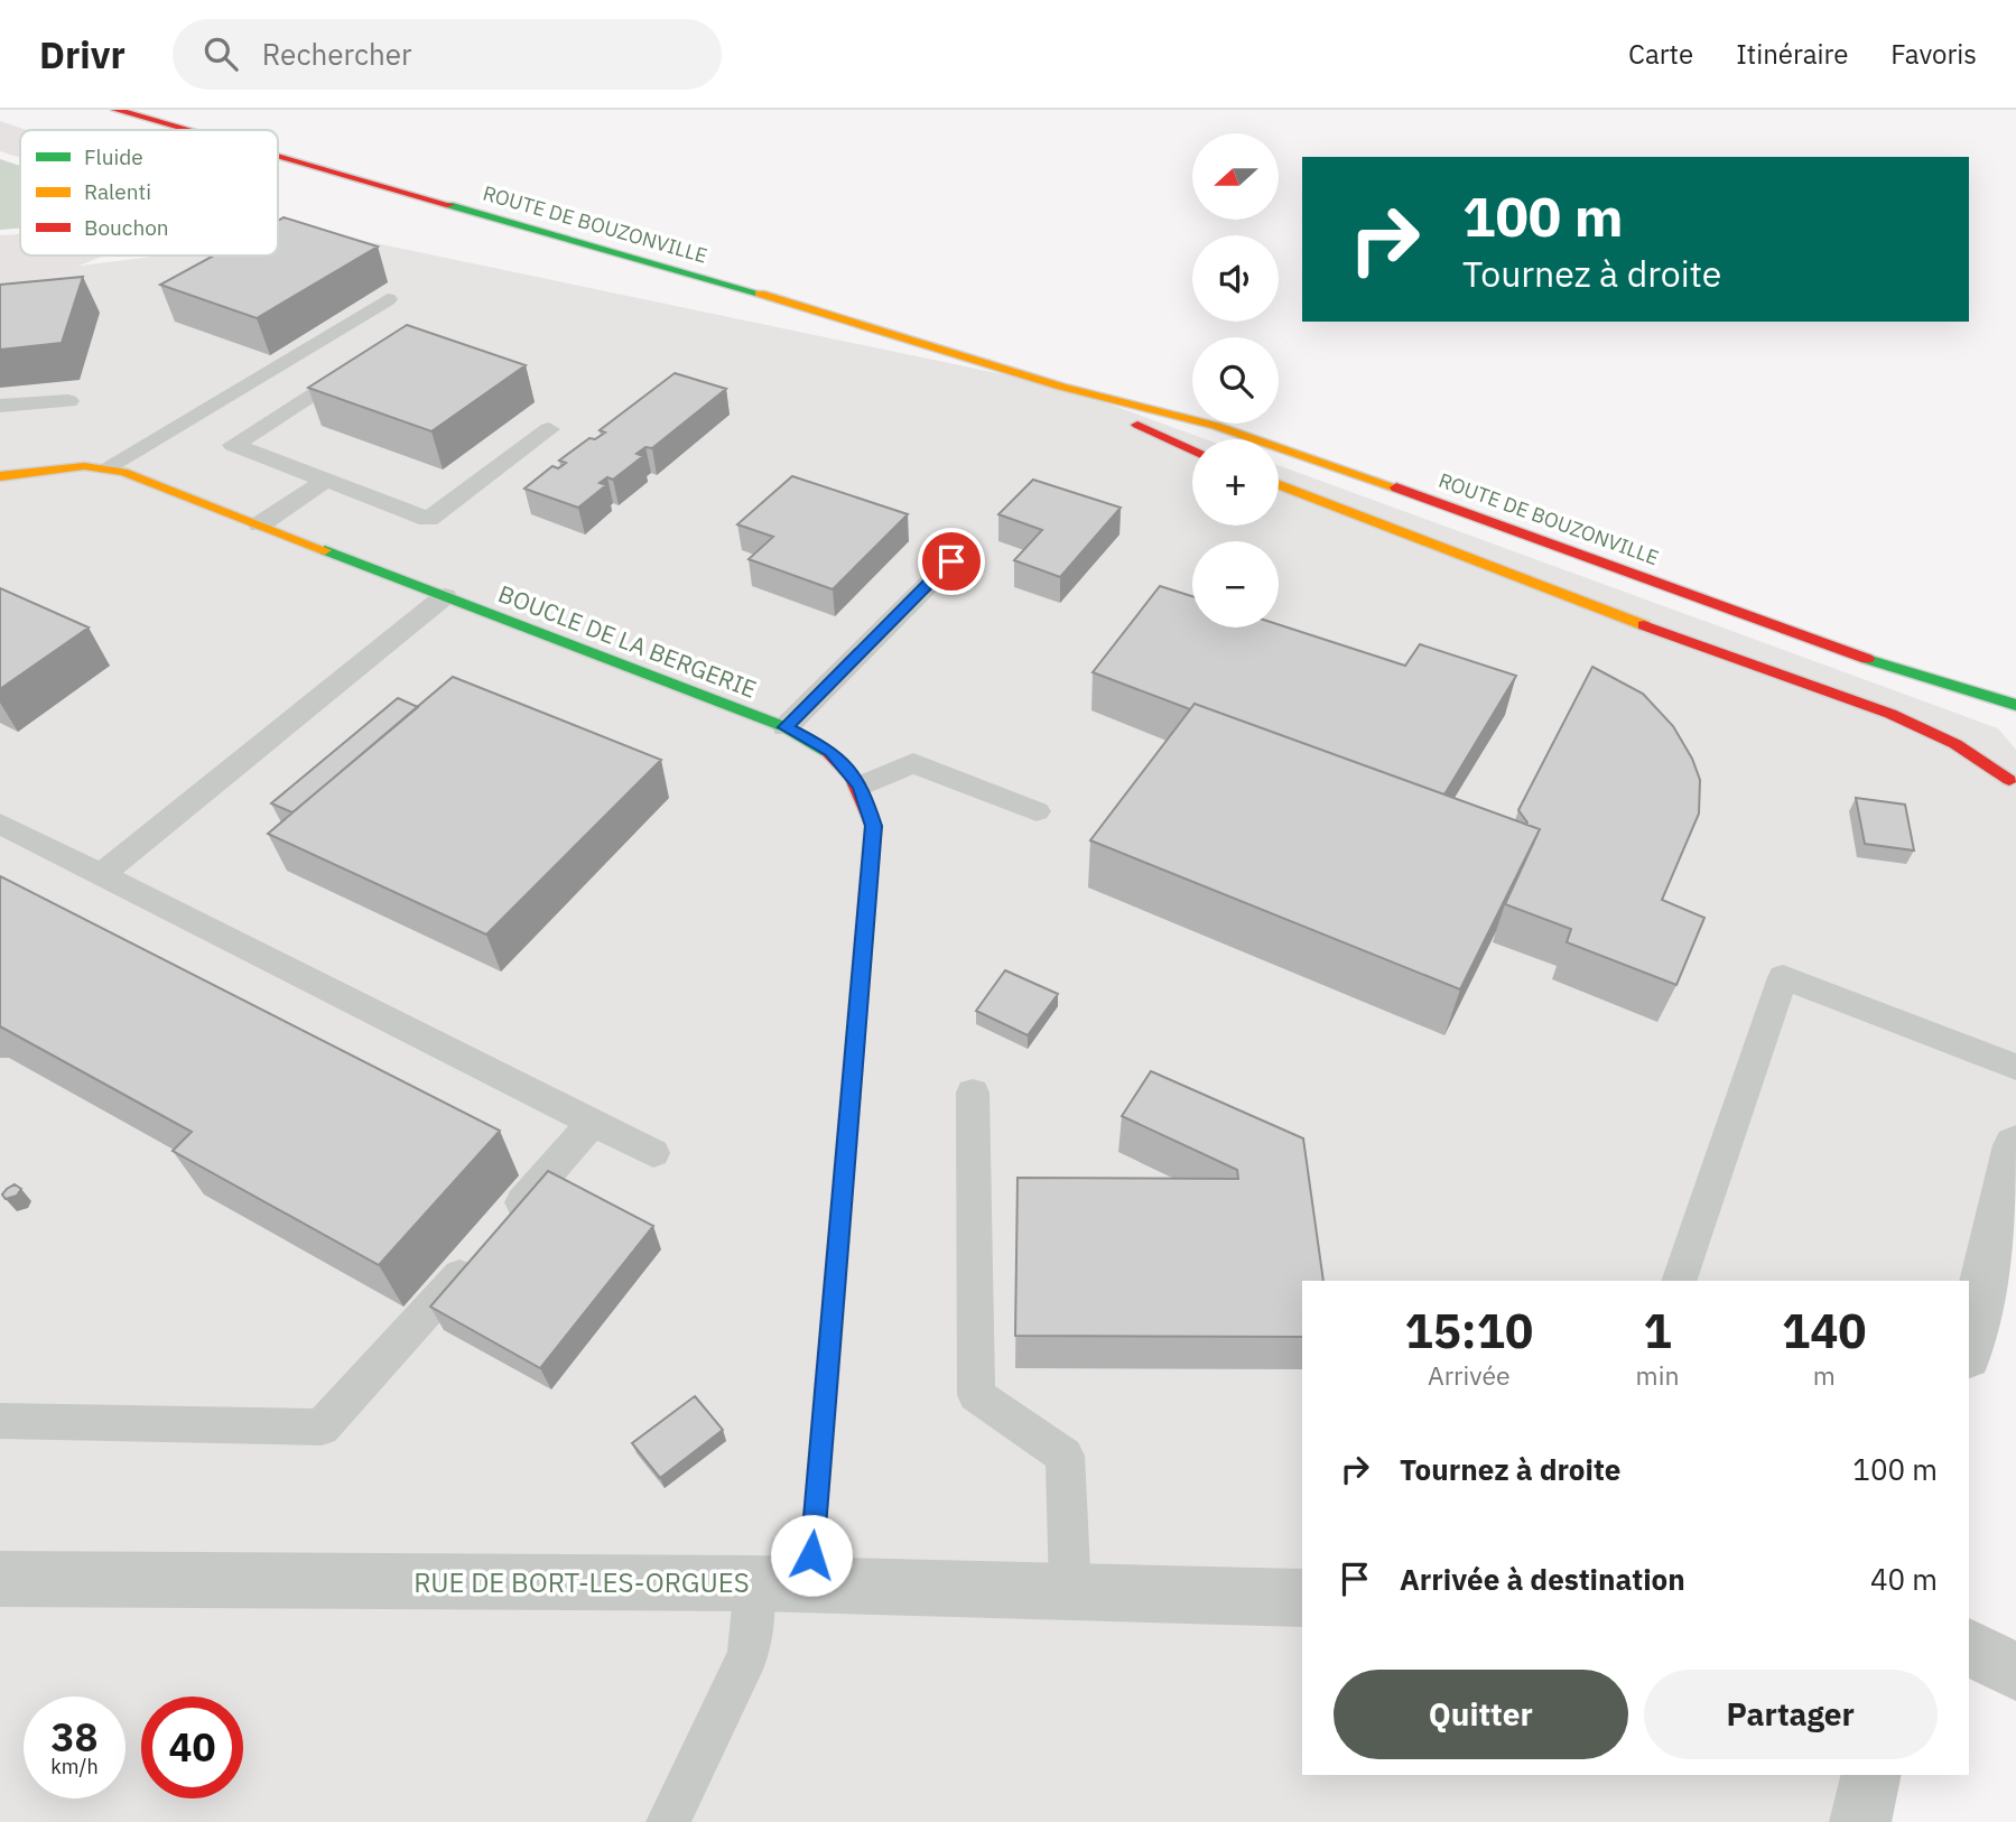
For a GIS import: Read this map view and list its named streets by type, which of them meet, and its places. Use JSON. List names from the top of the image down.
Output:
{
  "streets": {
    "main road": ["ROUTE DE BOUZONVILLE", "BOUCLE DE LA BERGERIE"],
    "street": ["RUE DE BORT-LES-ORGUES"]
  },
  "crossings": [
    ["BOUCLE DE LA BERGERIE", "RUE DE BORT-LES-ORGUES"]
  ],
  "legend": ["Fluide", "Ralenti", "Bouchon"],
  "north": "left",
  "page": {
    "header": "Drivr",
    "search": "Rechercher",
    "nav": ["Carte", "Itinéraire", "Favoris"],
    "map_buttons": ["+", "−"],
    "turn": ["100 m", "Tournez à droite"],
    "eta": [
      "15:10",
      "Arrivée",
      "1",
      "min",
      "140",
      "m"
    ],
    "list": [
      {
        "name": "Tournez à droite",
        "value": "100 m"
      },
      {
        "name": "Arrivée à destination",
        "value": "40 m"
      }
    ],
    "buttons": ["Quitter", "Partager"],
    "speed": "38 km/h",
    "limit": "40"
  }
}
